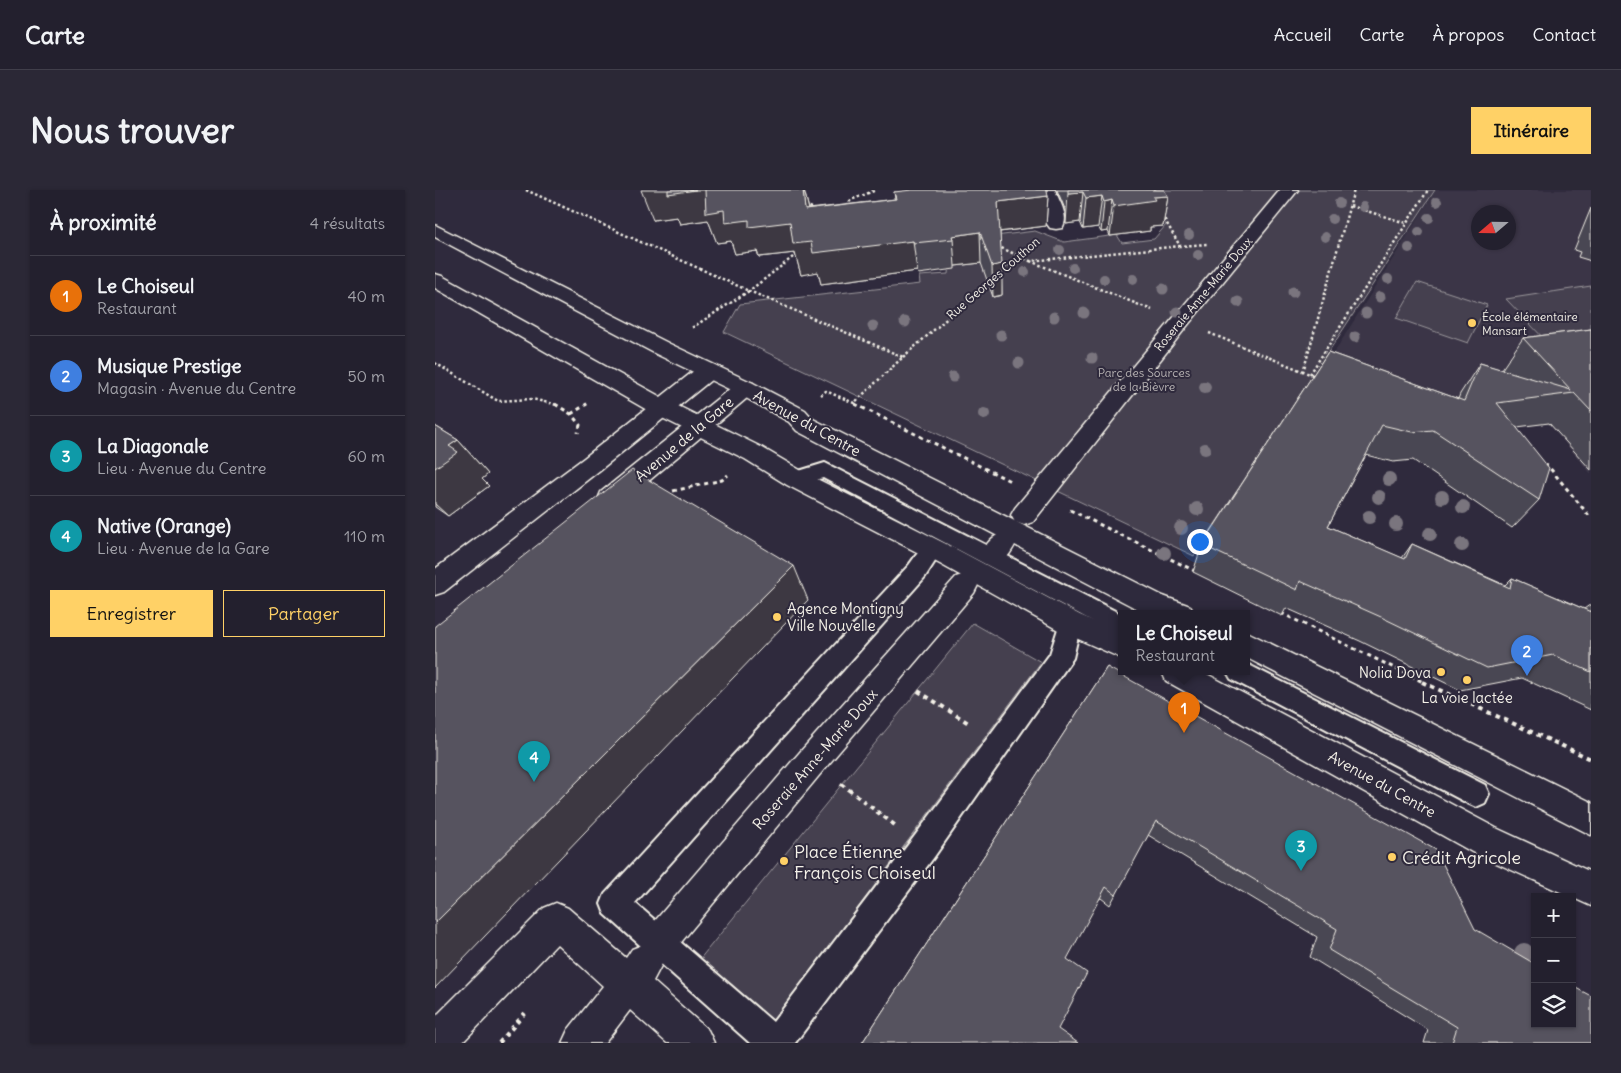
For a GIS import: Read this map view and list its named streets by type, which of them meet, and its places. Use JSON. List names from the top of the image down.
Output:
{
  "streets": {
    "main road": ["Roseraie Anne-Marie Doux", "Avenue du Centre", "Avenue de la Gare"],
    "path": ["Rue Georges Couthon"]
  },
  "crossings": [
    ["Avenue du Centre", "Avenue de la Gare"]
  ],
  "parks": ["Parc des Sources de la Bièvre"],
  "places": [
    "École élémentaire Mansart",
    "Agence Montigny Ville Nouvelle",
    "Nolia Dova",
    "La voie lactée",
    "Crédit Agricole",
    "Place Étienne François Choiseul"
  ],
  "north": "left",
  "page": {
    "header": "Carte",
    "nav": [
      "Accueil",
      "Carte",
      "À propos",
      "Contact"
    ],
    "buttons": [
      "Itinéraire",
      ["Enregistrer", "Partager"]
    ],
    "title": "Nous trouver",
    "heading": ["À proximité", "4 résultats"],
    "list": [
      {
        "mark": "1",
        "name": "Le Choiseul",
        "note": "Restaurant",
        "value": "40 m"
      },
      {
        "mark": "2",
        "name": "Musique Prestige",
        "note": "Magasin · Avenue du Centre",
        "value": "50 m"
      },
      {
        "mark": "3",
        "name": "La Diagonale",
        "note": "Lieu · Avenue du Centre",
        "value": "60 m"
      },
      {
        "mark": "4",
        "name": "Native (Orange)",
        "note": "Lieu · Avenue de la Gare",
        "value": "110 m"
      }
    ],
    "popup": ["Le Choiseul", "Restaurant"],
    "pins": [
      "2",
      "1",
      "4",
      "3"
    ],
    "map_buttons": ["+", "−"]
  }
}
